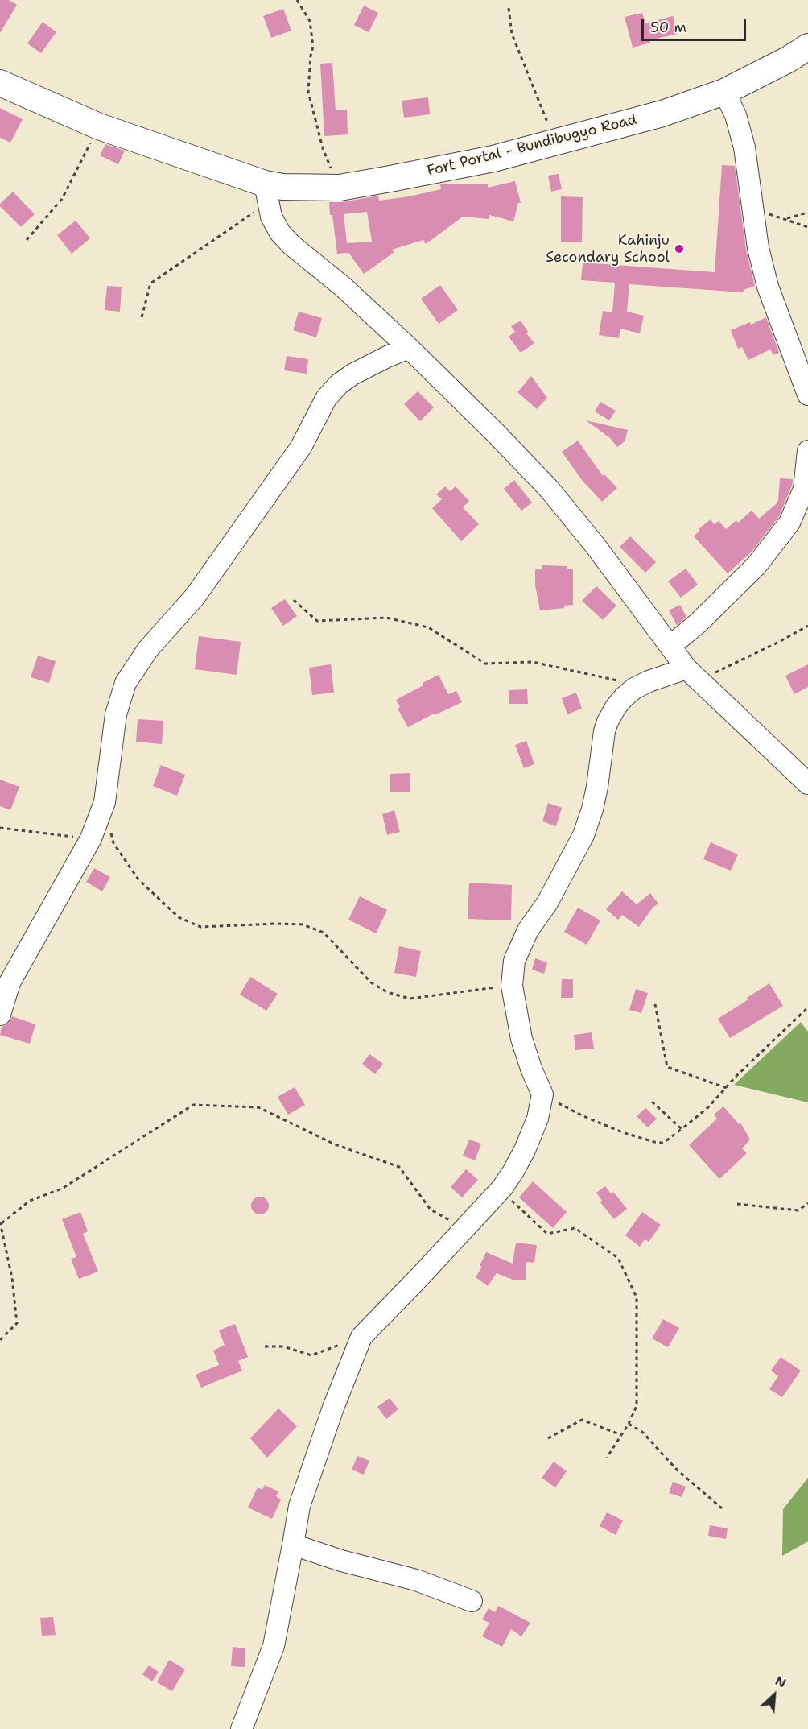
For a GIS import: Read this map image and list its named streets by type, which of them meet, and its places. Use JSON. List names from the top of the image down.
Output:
{
  "streets": {
    "main road": ["Fort Portal - Bundibugyo Road"]
  },
  "places": ["Kahinju Secondary School"],
  "scale_bar": "50 m",
  "north": "top right"
}
